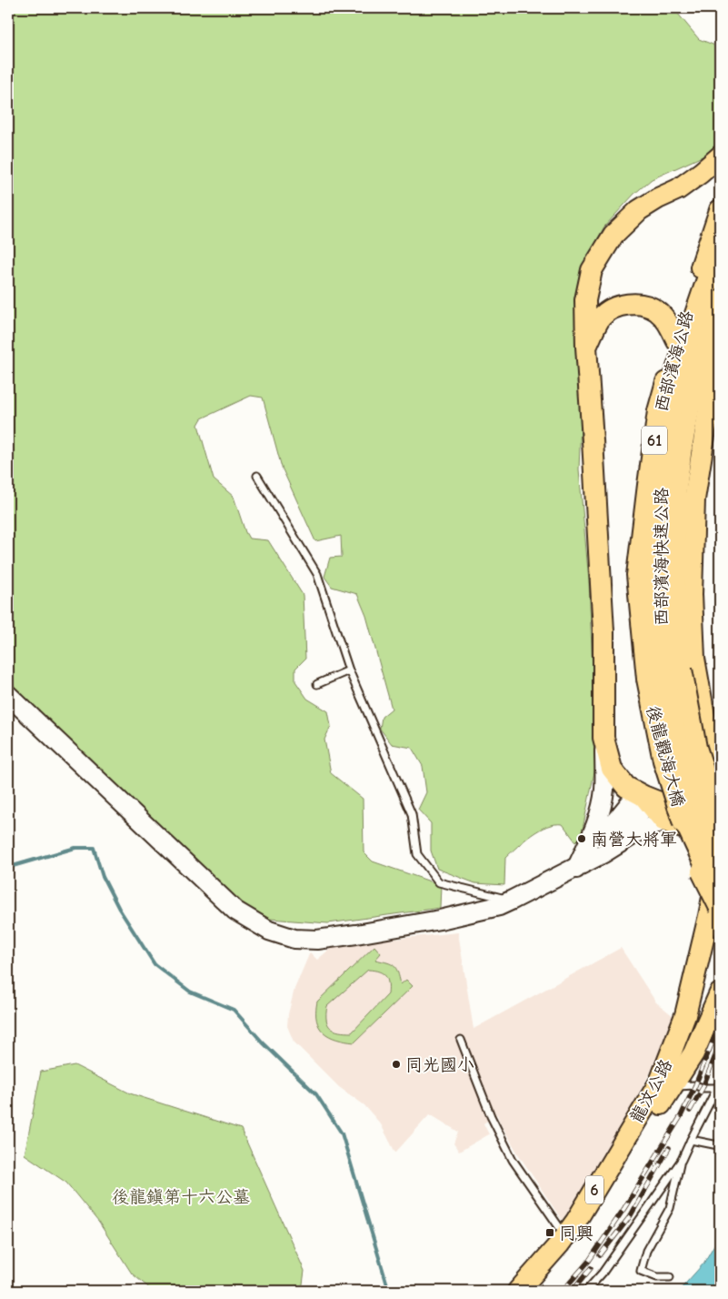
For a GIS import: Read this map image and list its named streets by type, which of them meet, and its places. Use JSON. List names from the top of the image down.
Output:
{
  "streets": {
    "highway": ["61", "西部濱海快速公路"],
    "main road": [
      "西部濱海公路",
      "後龍觀海大橋",
      "龍汶公路",
      "6"
    ]
  },
  "crossings": [
    ["西部濱海公路", "61"],
    ["西部濱海公路", "西部濱海快速公路"],
    ["西部濱海公路", "後龍觀海大橋"],
    ["61", "西部濱海快速公路"],
    ["61", "後龍觀海大橋"],
    ["西部濱海快速公路", "後龍觀海大橋"],
    ["後龍觀海大橋", "龍汶公路"]
  ],
  "parks": ["後龍鎮第十六公墓"],
  "places": {
    "other": ["南營大將軍", "同光國小"],
    "transit": ["同興"]
  }
}
